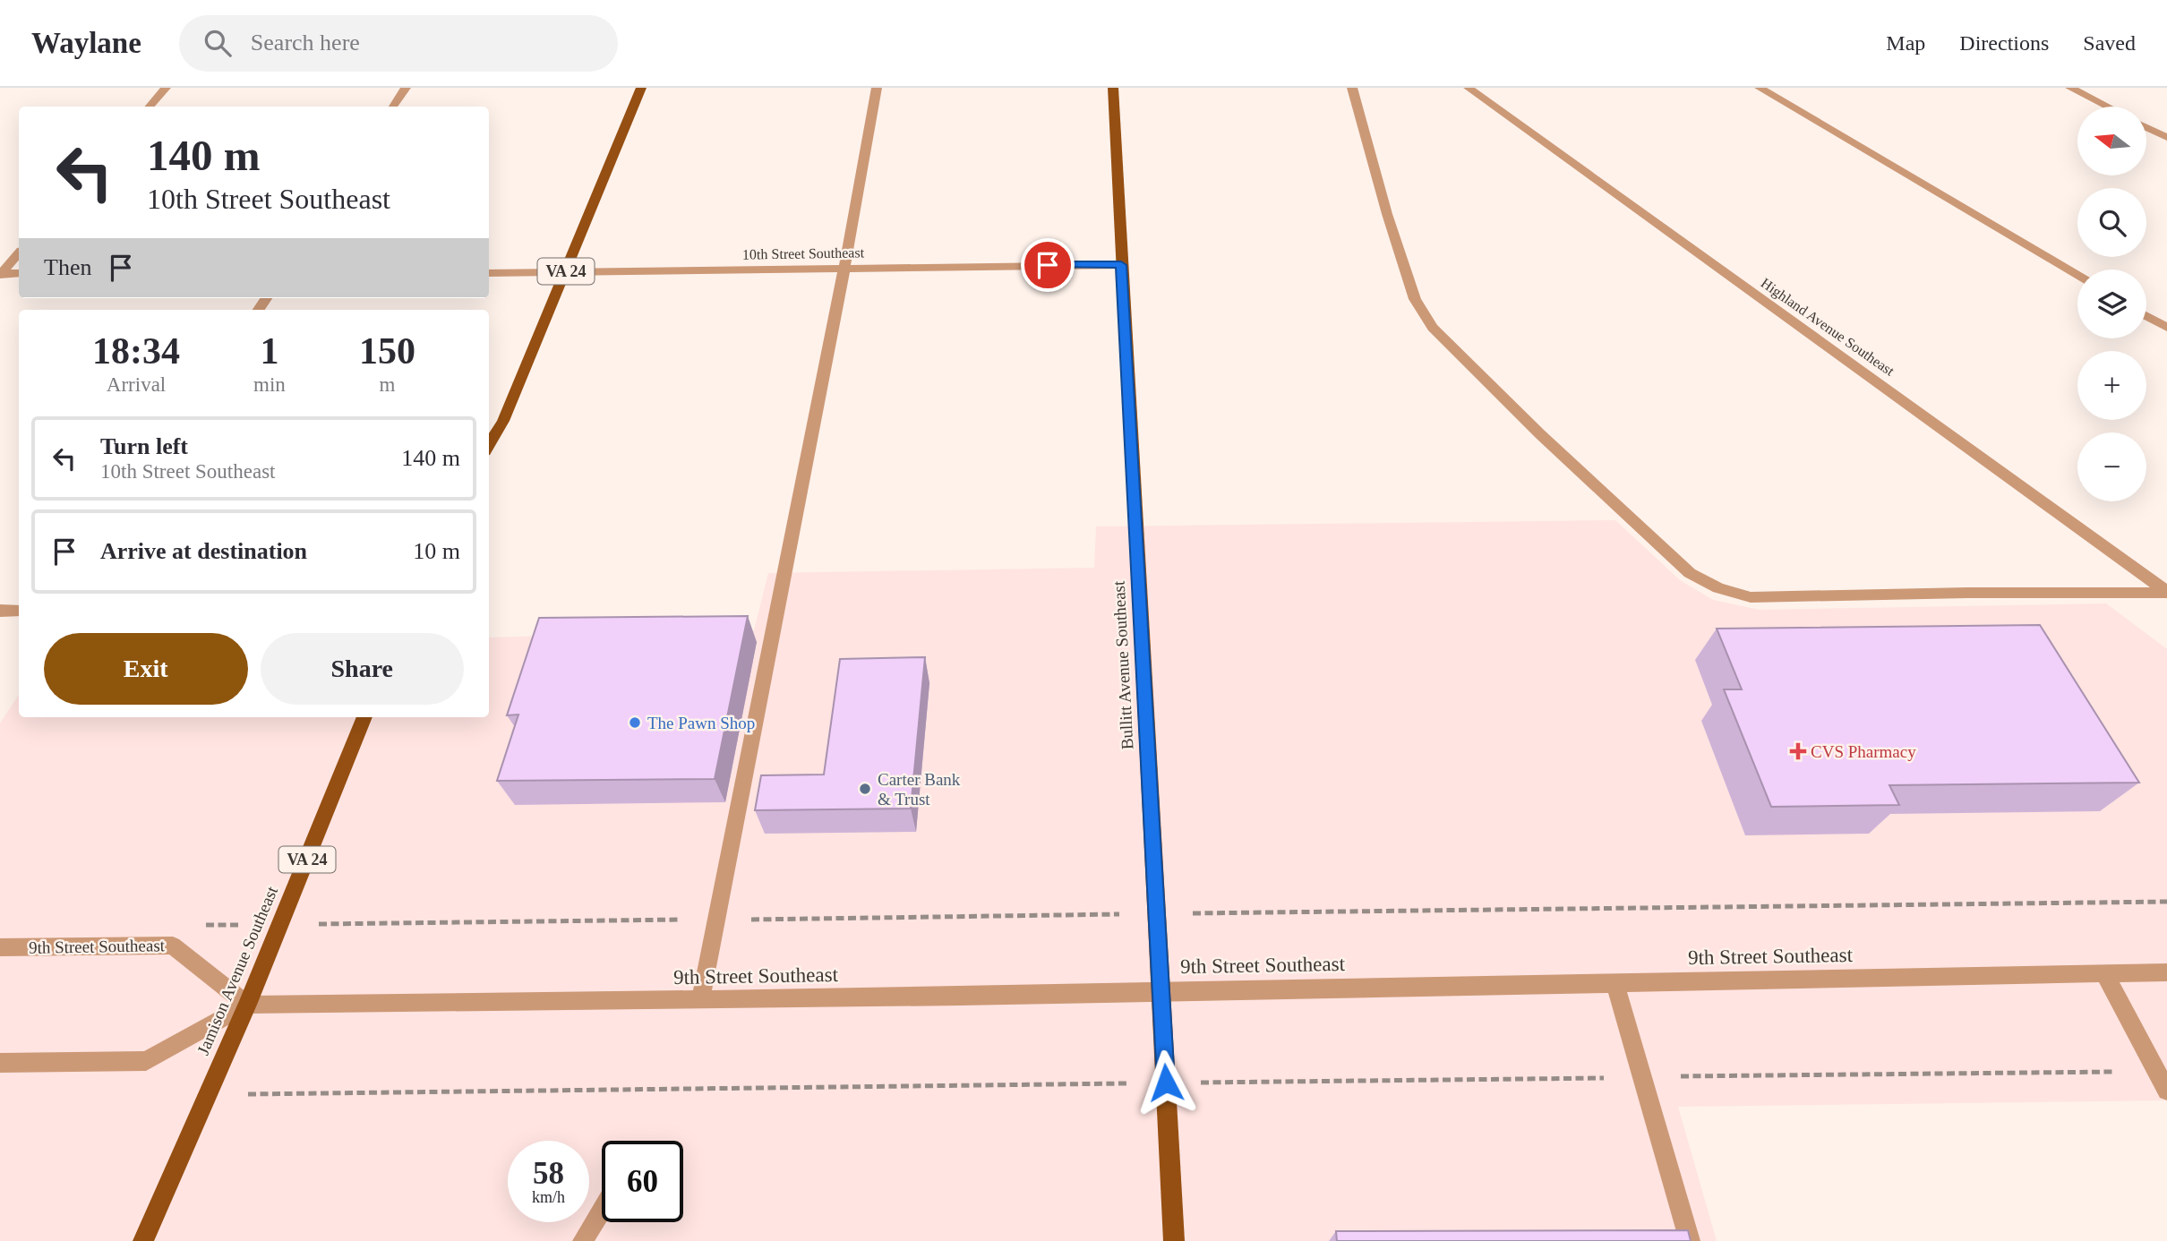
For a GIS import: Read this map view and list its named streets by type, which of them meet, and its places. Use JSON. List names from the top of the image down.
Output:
{
  "streets": {
    "main road": ["VA 24", "Bullitt Avenue Southeast", "Jamison Avenue Southeast"],
    "street": ["10th Street Southeast", "Highland Avenue Southeast", "9th Street Southeast"]
  },
  "crossings": [
    ["10th Street Southeast", "VA 24"],
    ["10th Street Southeast", "Bullitt Avenue Southeast"],
    ["Bullitt Avenue Southeast", "9th Street Southeast"],
    ["9th Street Southeast", "Jamison Avenue Southeast"]
  ],
  "places": {
    "other": ["The Pawn Shop", "Carter Bank & Trust"],
    "health": ["CVS Pharmacy"]
  },
  "north": "left",
  "page": {
    "header": "Waylane",
    "search": "Search here",
    "nav": ["Map", "Directions", "Saved"],
    "map_buttons": ["+", "−"],
    "turn": ["140 m", "10th Street Southeast"],
    "then": "Then",
    "eta": [
      "18:34",
      "Arrival",
      "1",
      "min",
      "150",
      "m"
    ],
    "list": [
      {
        "name": "Turn left",
        "note": "10th Street Southeast",
        "value": "140 m"
      },
      {
        "name": "Arrive at destination",
        "value": "10 m"
      }
    ],
    "buttons": ["Exit", "Share"],
    "speed": "58 km/h",
    "limit": "60"
  }
}
